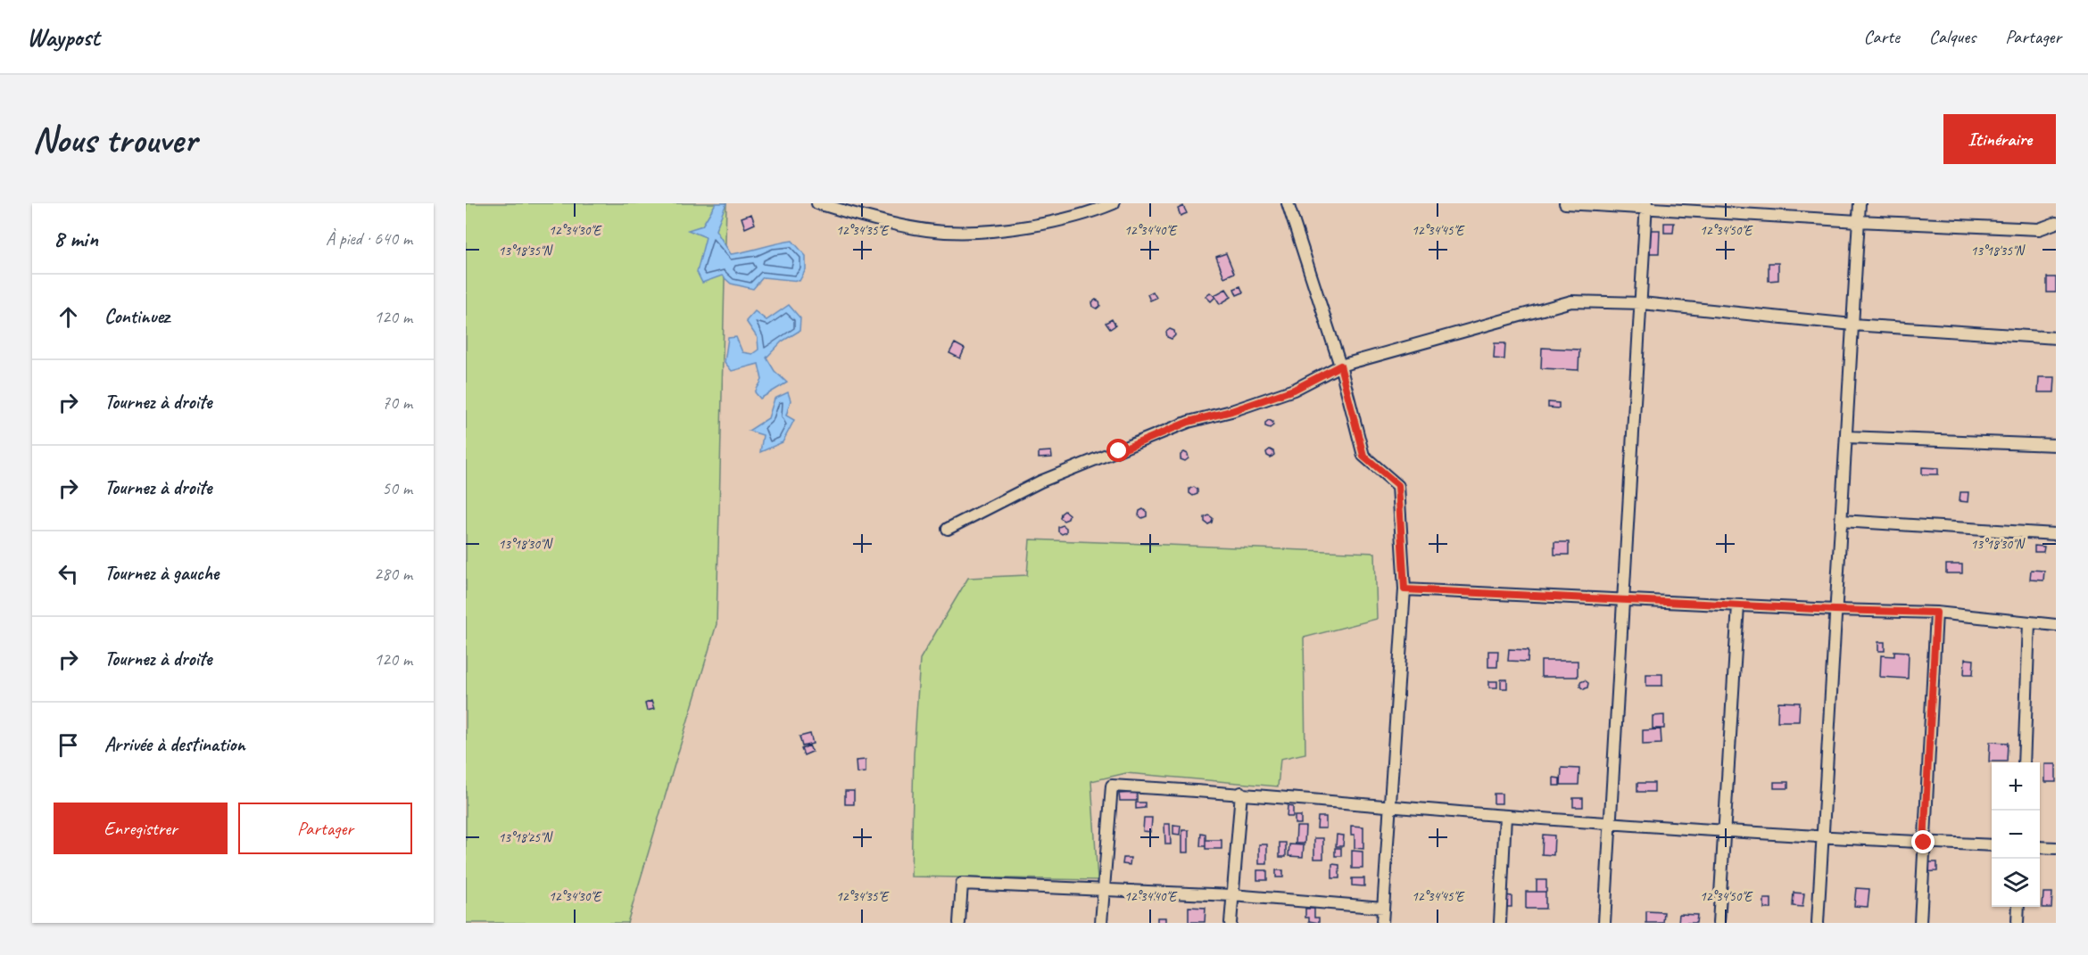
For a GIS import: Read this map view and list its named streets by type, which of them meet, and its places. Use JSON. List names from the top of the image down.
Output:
{
  "page": {
    "header": "Waypost",
    "nav": ["Carte", "Calques", "Partager"],
    "buttons": [
      "Itinéraire",
      ["Enregistrer", "Partager"]
    ],
    "title": "Nous trouver",
    "heading": ["8 min", "À pied · 640 m"],
    "list": [
      ["Continuez", "120 m"],
      ["Tournez à droite", "70 m"],
      ["Tournez à droite", "50 m"],
      ["Tournez à gauche", "280 m"],
      ["Tournez à droite", "120 m"],
      "Arrivée à destination"
    ],
    "map_buttons": ["+", "−"]
  },
  "coordinates": [
    "12°34'30\"E",
    "12°34'35\"E",
    "12°34'40\"E",
    "12°34'45\"E",
    "12°34'50\"E",
    "13°18'35\"N",
    "13°18'30\"N",
    "13°18'25\"N"
  ]
}
